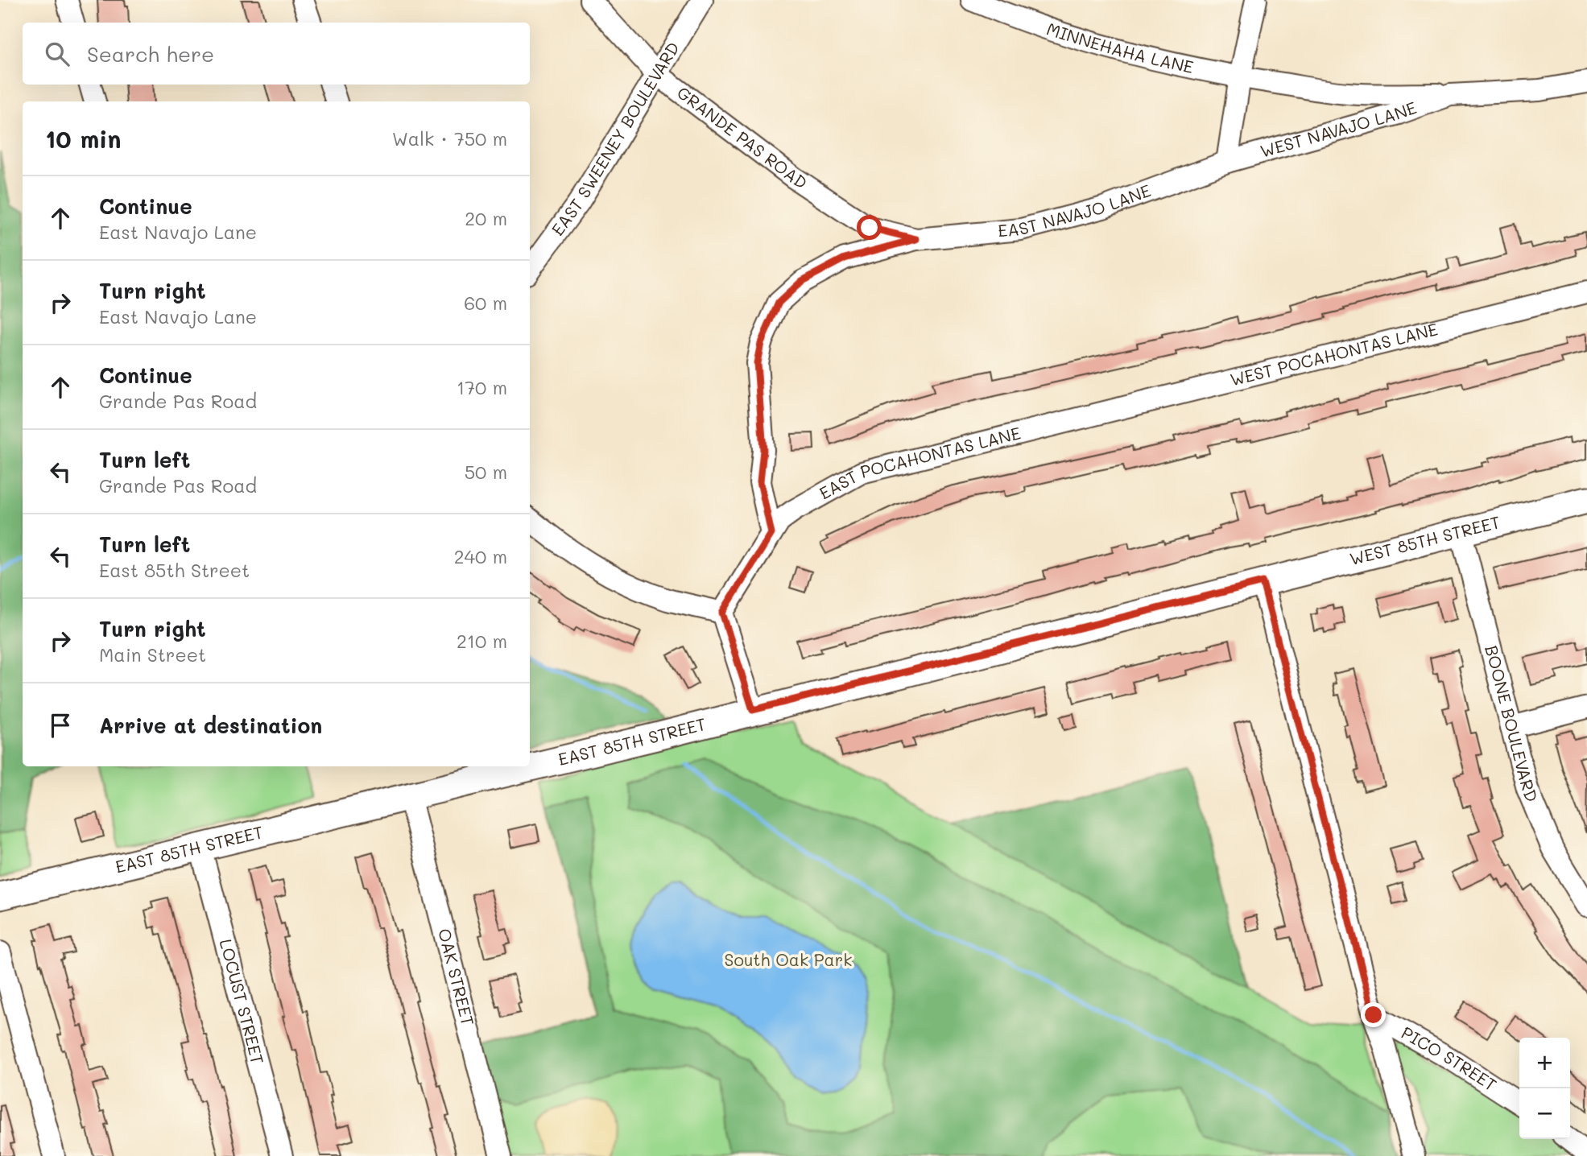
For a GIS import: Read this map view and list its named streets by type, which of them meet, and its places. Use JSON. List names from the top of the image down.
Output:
{
  "streets": {
    "main road": ["WEST 85TH STREET", "EAST 85TH STREET"],
    "street": [
      "MINNEHAHA LANE",
      "WEST NAVAJO LANE",
      "GRANDE PAS ROAD",
      "EAST SWEENEY BOULEVARD",
      "EAST NAVAJO LANE",
      "WEST POCAHONTAS LANE",
      "EAST POCAHONTAS LANE",
      "BOONE BOULEVARD",
      "OAK STREET",
      "LOCUST STREET",
      "PICO STREET"
    ]
  },
  "crossings": [
    ["MINNEHAHA LANE", "WEST NAVAJO LANE"],
    ["WEST NAVAJO LANE", "EAST NAVAJO LANE"],
    ["GRANDE PAS ROAD", "EAST SWEENEY BOULEVARD"],
    ["GRANDE PAS ROAD", "EAST NAVAJO LANE"],
    ["EAST NAVAJO LANE", "EAST POCAHONTAS LANE"],
    ["WEST POCAHONTAS LANE", "EAST POCAHONTAS LANE"],
    ["WEST 85TH STREET", "BOONE BOULEVARD"],
    ["WEST 85TH STREET", "EAST 85TH STREET"],
    ["EAST 85TH STREET", "OAK STREET"],
    ["EAST 85TH STREET", "LOCUST STREET"]
  ],
  "parks": ["South Oak Park"],
  "page": {
    "search": "Search here",
    "heading": ["10 min", "Walk · 750 m"],
    "list": [
      ["Continue", "East Navajo Lane", "20 m"],
      ["Turn right", "East Navajo Lane", "60 m"],
      ["Continue", "Grande Pas Road", "170 m"],
      ["Turn left", "Grande Pas Road", "50 m"],
      ["Turn left", "East 85th Street", "240 m"],
      ["Turn right", "Main Street", "210 m"],
      "Arrive at destination"
    ],
    "map_buttons": ["+", "−"]
  }
}
